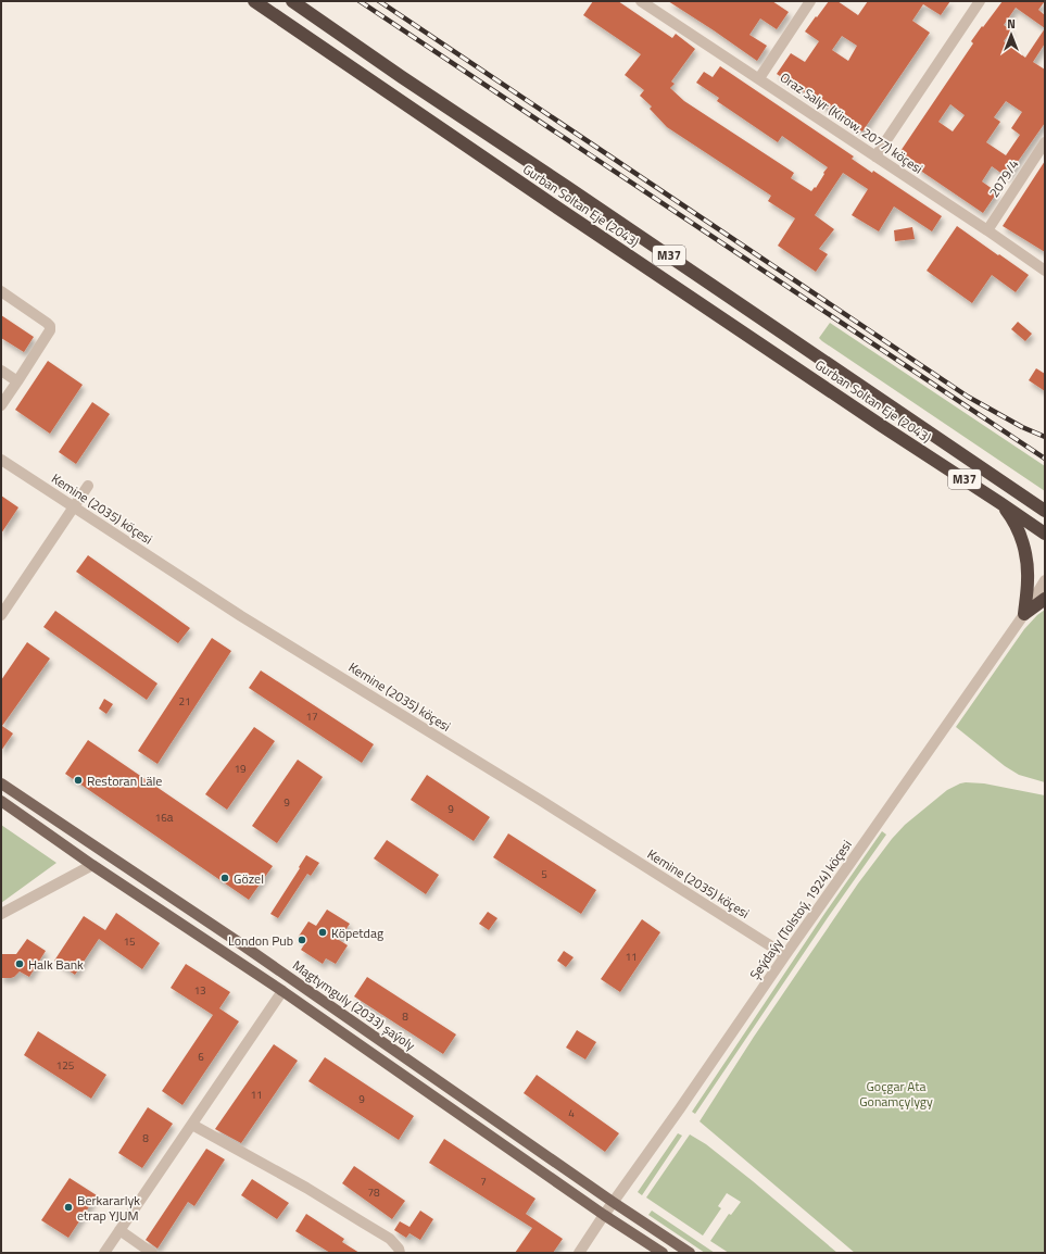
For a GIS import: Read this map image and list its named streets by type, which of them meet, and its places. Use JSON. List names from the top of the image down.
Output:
{
  "streets": {
    "highway": ["Gurban Soltan Eje (2043)", "M37"],
    "main road": ["Magtymguly (2033) şaýoly"],
    "street": [
      "Oraz Salyr (Kirow, 2077) köçesi",
      "2079/4",
      "Kemine (2035) köçesi",
      "Şeýdaýy (Tolstoý, 1924) köçesi"
    ]
  },
  "crossings": [
    ["Oraz Salyr (Kirow, 2077) köçesi", "2079/4"],
    ["Kemine (2035) köçesi", "Şeýdaýy (Tolstoý, 1924) köçesi"],
    ["Şeýdaýy (Tolstoý, 1924) köçesi", "Magtymguly (2033) şaýoly"]
  ],
  "parks": ["Goçgar Ata Gonamçylygy"],
  "places": [
    "Restoran Läle",
    "Gözel",
    "Köpetdag",
    "London Pub",
    "Halk Bank",
    "Berkararlyk etrap YJUM"
  ],
  "house_numbers": [
    "21",
    "17",
    "19",
    "9",
    "9",
    "16а",
    "5",
    "15",
    "11",
    "13",
    "8",
    "6",
    "125",
    "11",
    "9",
    "4",
    "8",
    "7",
    "78"
  ],
  "north": "top"
}
